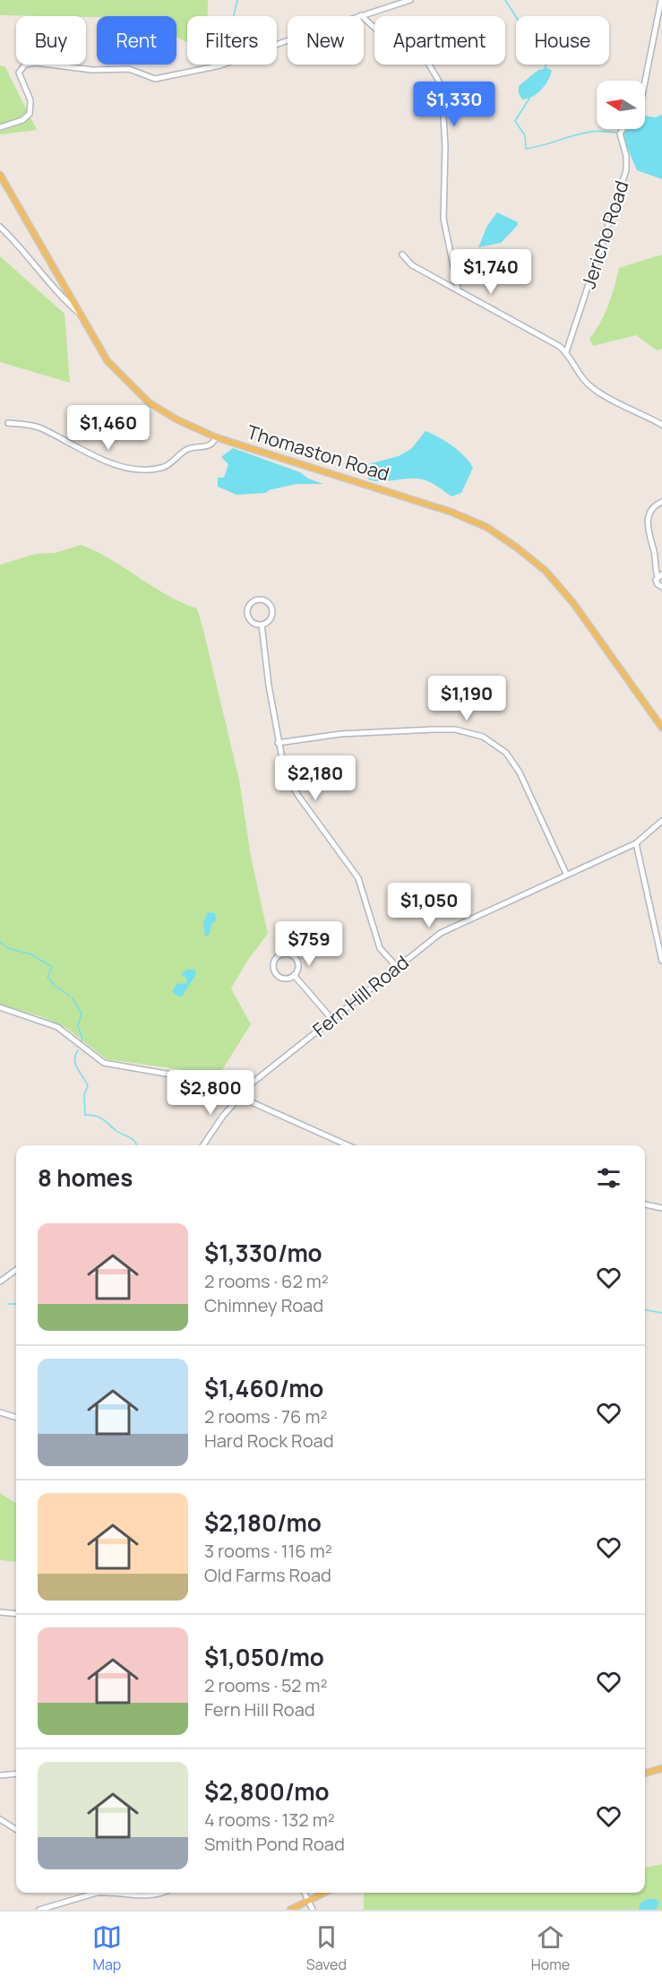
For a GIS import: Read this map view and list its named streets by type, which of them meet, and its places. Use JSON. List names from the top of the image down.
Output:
{
  "streets": {
    "main road": ["Thomaston Road"],
    "street": ["Jericho Road", "Fern Hill Road"]
  },
  "north": "left",
  "page": {
    "chip": [
      "Buy",
      "Rent",
      "Filters",
      "New",
      "Apartment",
      "House"
    ],
    "price": [
      "$1,330",
      "$1,740",
      "$1,460",
      "$1,190",
      "$2,180",
      "$1,050",
      "$759",
      "$2,800"
    ],
    "heading": "8 homes",
    "list": [
      {
        "name": "$1,330/mo",
        "note": "2 rooms · 62 m² · Chimney Road"
      },
      {
        "name": "$1,460/mo",
        "note": "2 rooms · 76 m² · Hard Rock Road"
      },
      {
        "name": "$2,180/mo",
        "note": "3 rooms · 116 m² · Old Farms Road"
      },
      {
        "name": "$1,050/mo",
        "note": "2 rooms · 52 m² · Fern Hill Road"
      },
      {
        "name": "$2,800/mo",
        "note": "4 rooms · 132 m² · Smith Pond Road"
      }
    ],
    "tabs": ["Map", "Saved", "Home"]
  }
}
